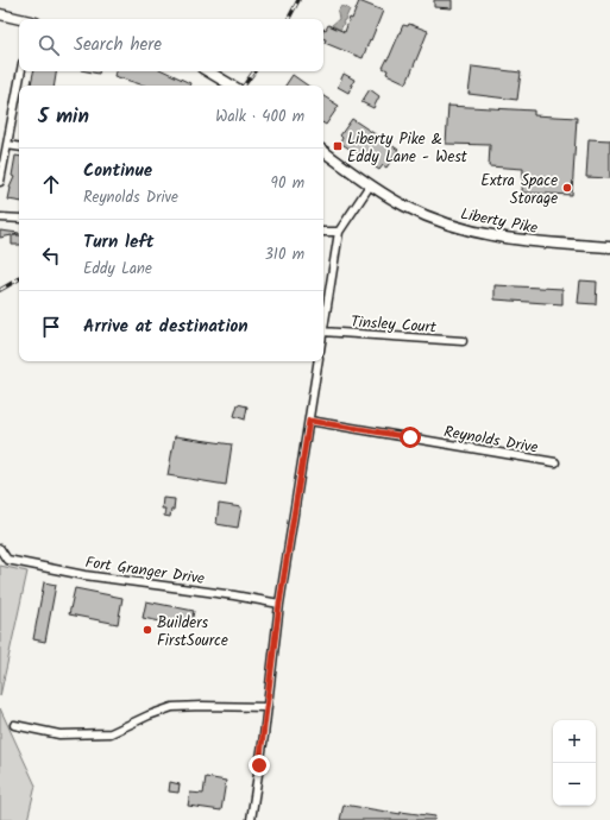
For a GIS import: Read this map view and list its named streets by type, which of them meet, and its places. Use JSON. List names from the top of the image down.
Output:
{
  "streets": {
    "street": [
      "Liberty Pike",
      "Tinsley Court",
      "Reynolds Drive",
      "Fort Granger Drive"
    ]
  },
  "places": {
    "transit": ["Liberty Pike & Eddy Lane - West"],
    "other": ["Extra Space Storage", "Builders FirstSource"]
  },
  "page": {
    "search": "Search here",
    "heading": ["5 min", "Walk · 400 m"],
    "list": [
      ["Continue", "Reynolds Drive", "90 m"],
      ["Turn left", "Eddy Lane", "310 m"],
      "Arrive at destination"
    ],
    "map_buttons": ["+", "−"]
  }
}
